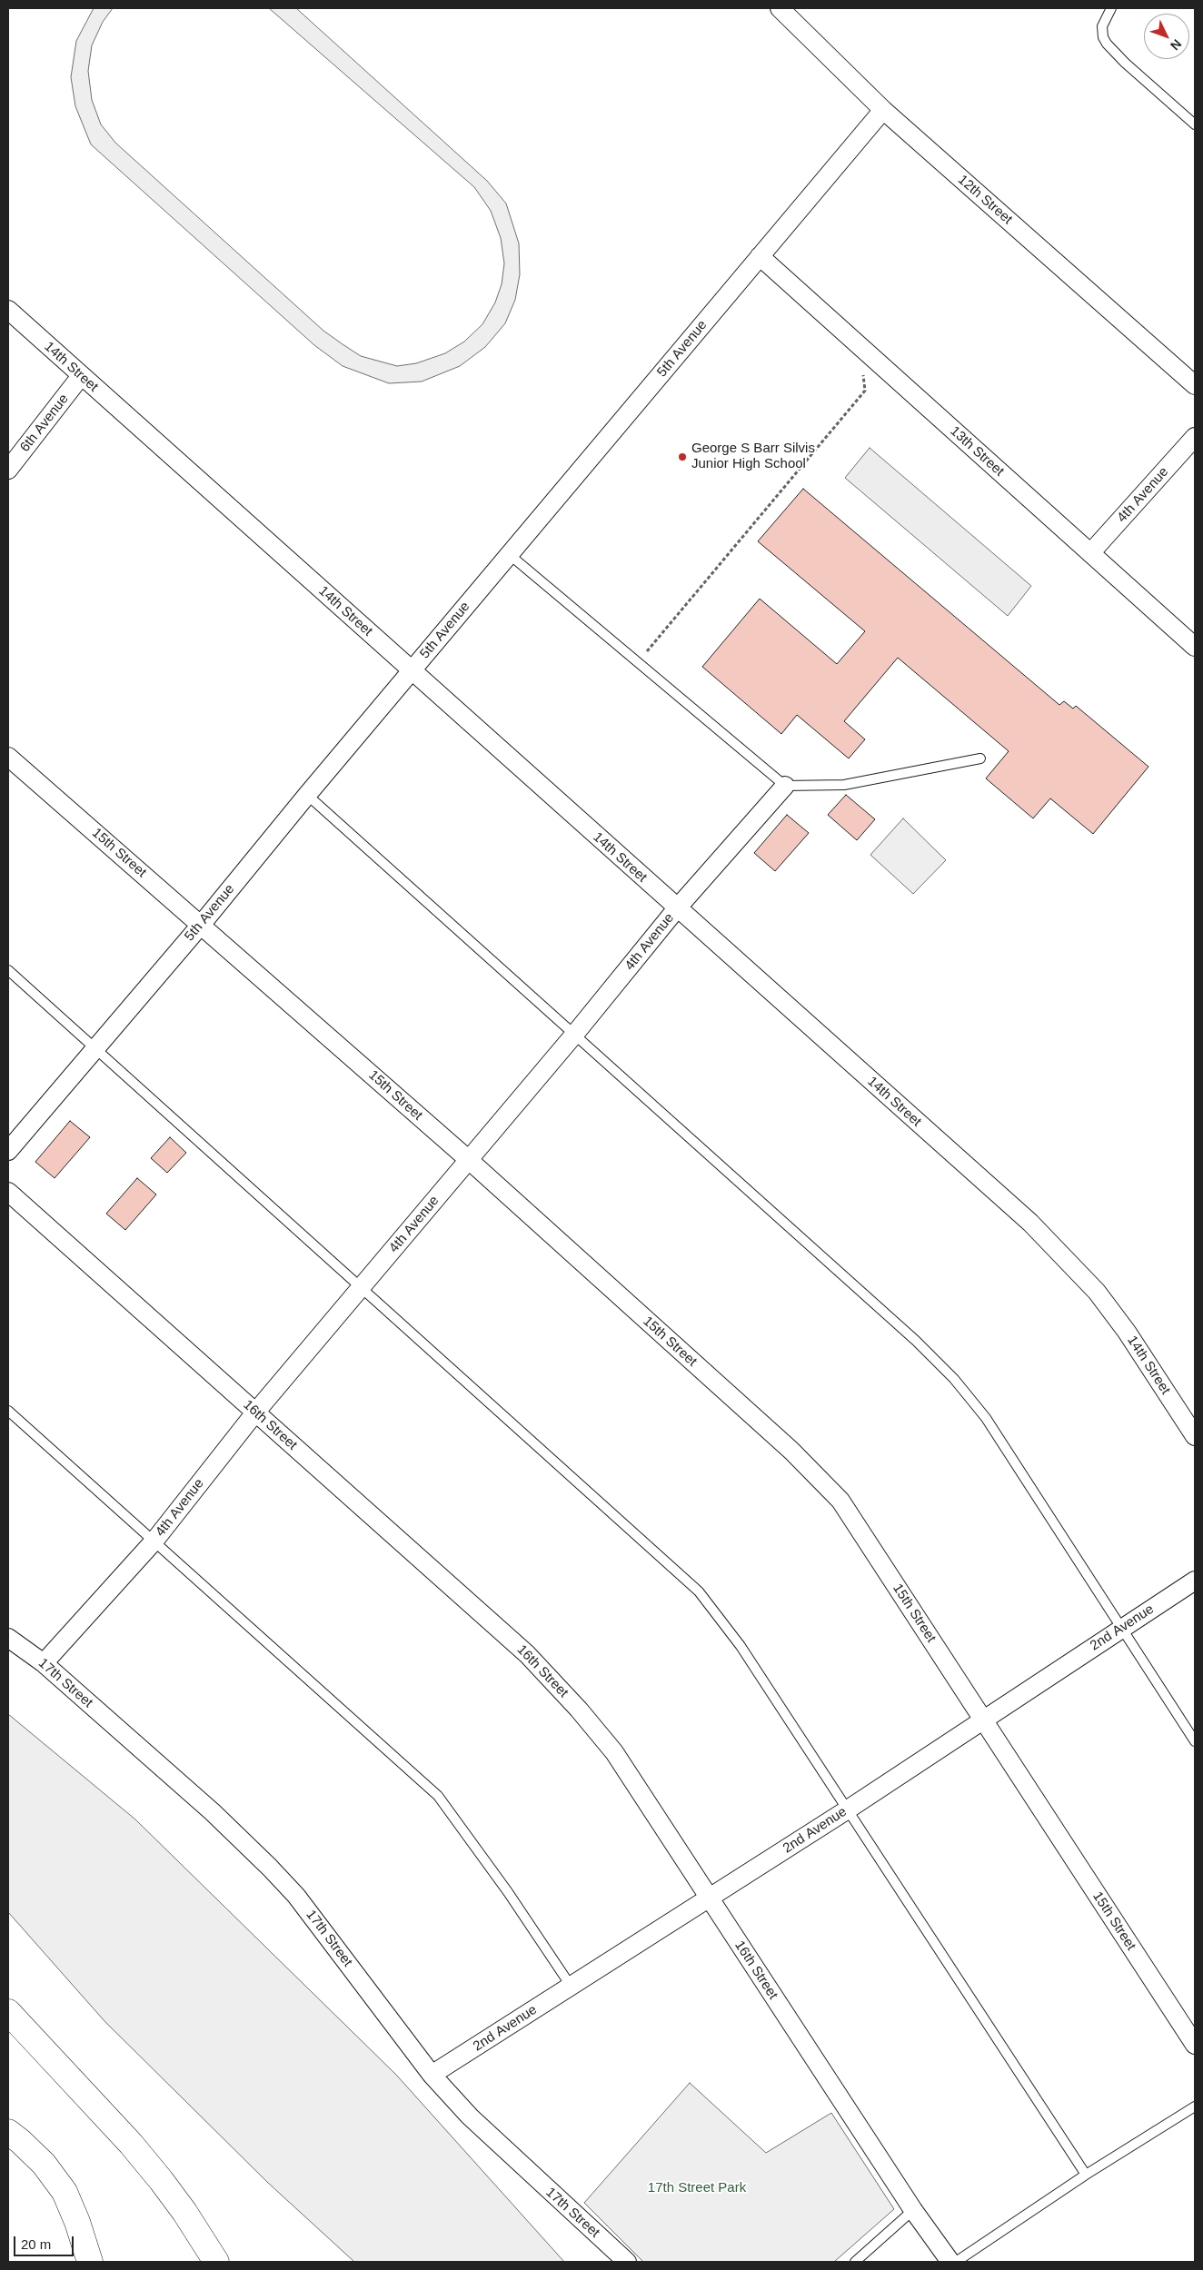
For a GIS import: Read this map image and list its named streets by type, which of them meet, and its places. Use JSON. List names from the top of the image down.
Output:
{
  "streets": {
    "street": [
      "12th Street",
      "5th Avenue",
      "14th Street",
      "6th Avenue",
      "13th Street",
      "4th Avenue",
      "15th Street",
      "16th Street",
      "2nd Avenue",
      "17th Street"
    ]
  },
  "crossings": [
    ["12th Street", "5th Avenue"],
    ["5th Avenue", "14th Street"],
    ["5th Avenue", "13th Street"],
    ["5th Avenue", "15th Street"],
    ["14th Street", "6th Avenue"],
    ["14th Street", "4th Avenue"],
    ["13th Street", "4th Avenue"],
    ["4th Avenue", "15th Street"],
    ["4th Avenue", "16th Street"],
    ["4th Avenue", "17th Street"],
    ["15th Street", "2nd Avenue"],
    ["16th Street", "2nd Avenue"],
    ["2nd Avenue", "17th Street"]
  ],
  "parks": ["17th Street Park"],
  "places": ["George S Barr Silvis Junior High School"],
  "scale_bar": "20 m",
  "north": "bottom right"
}
